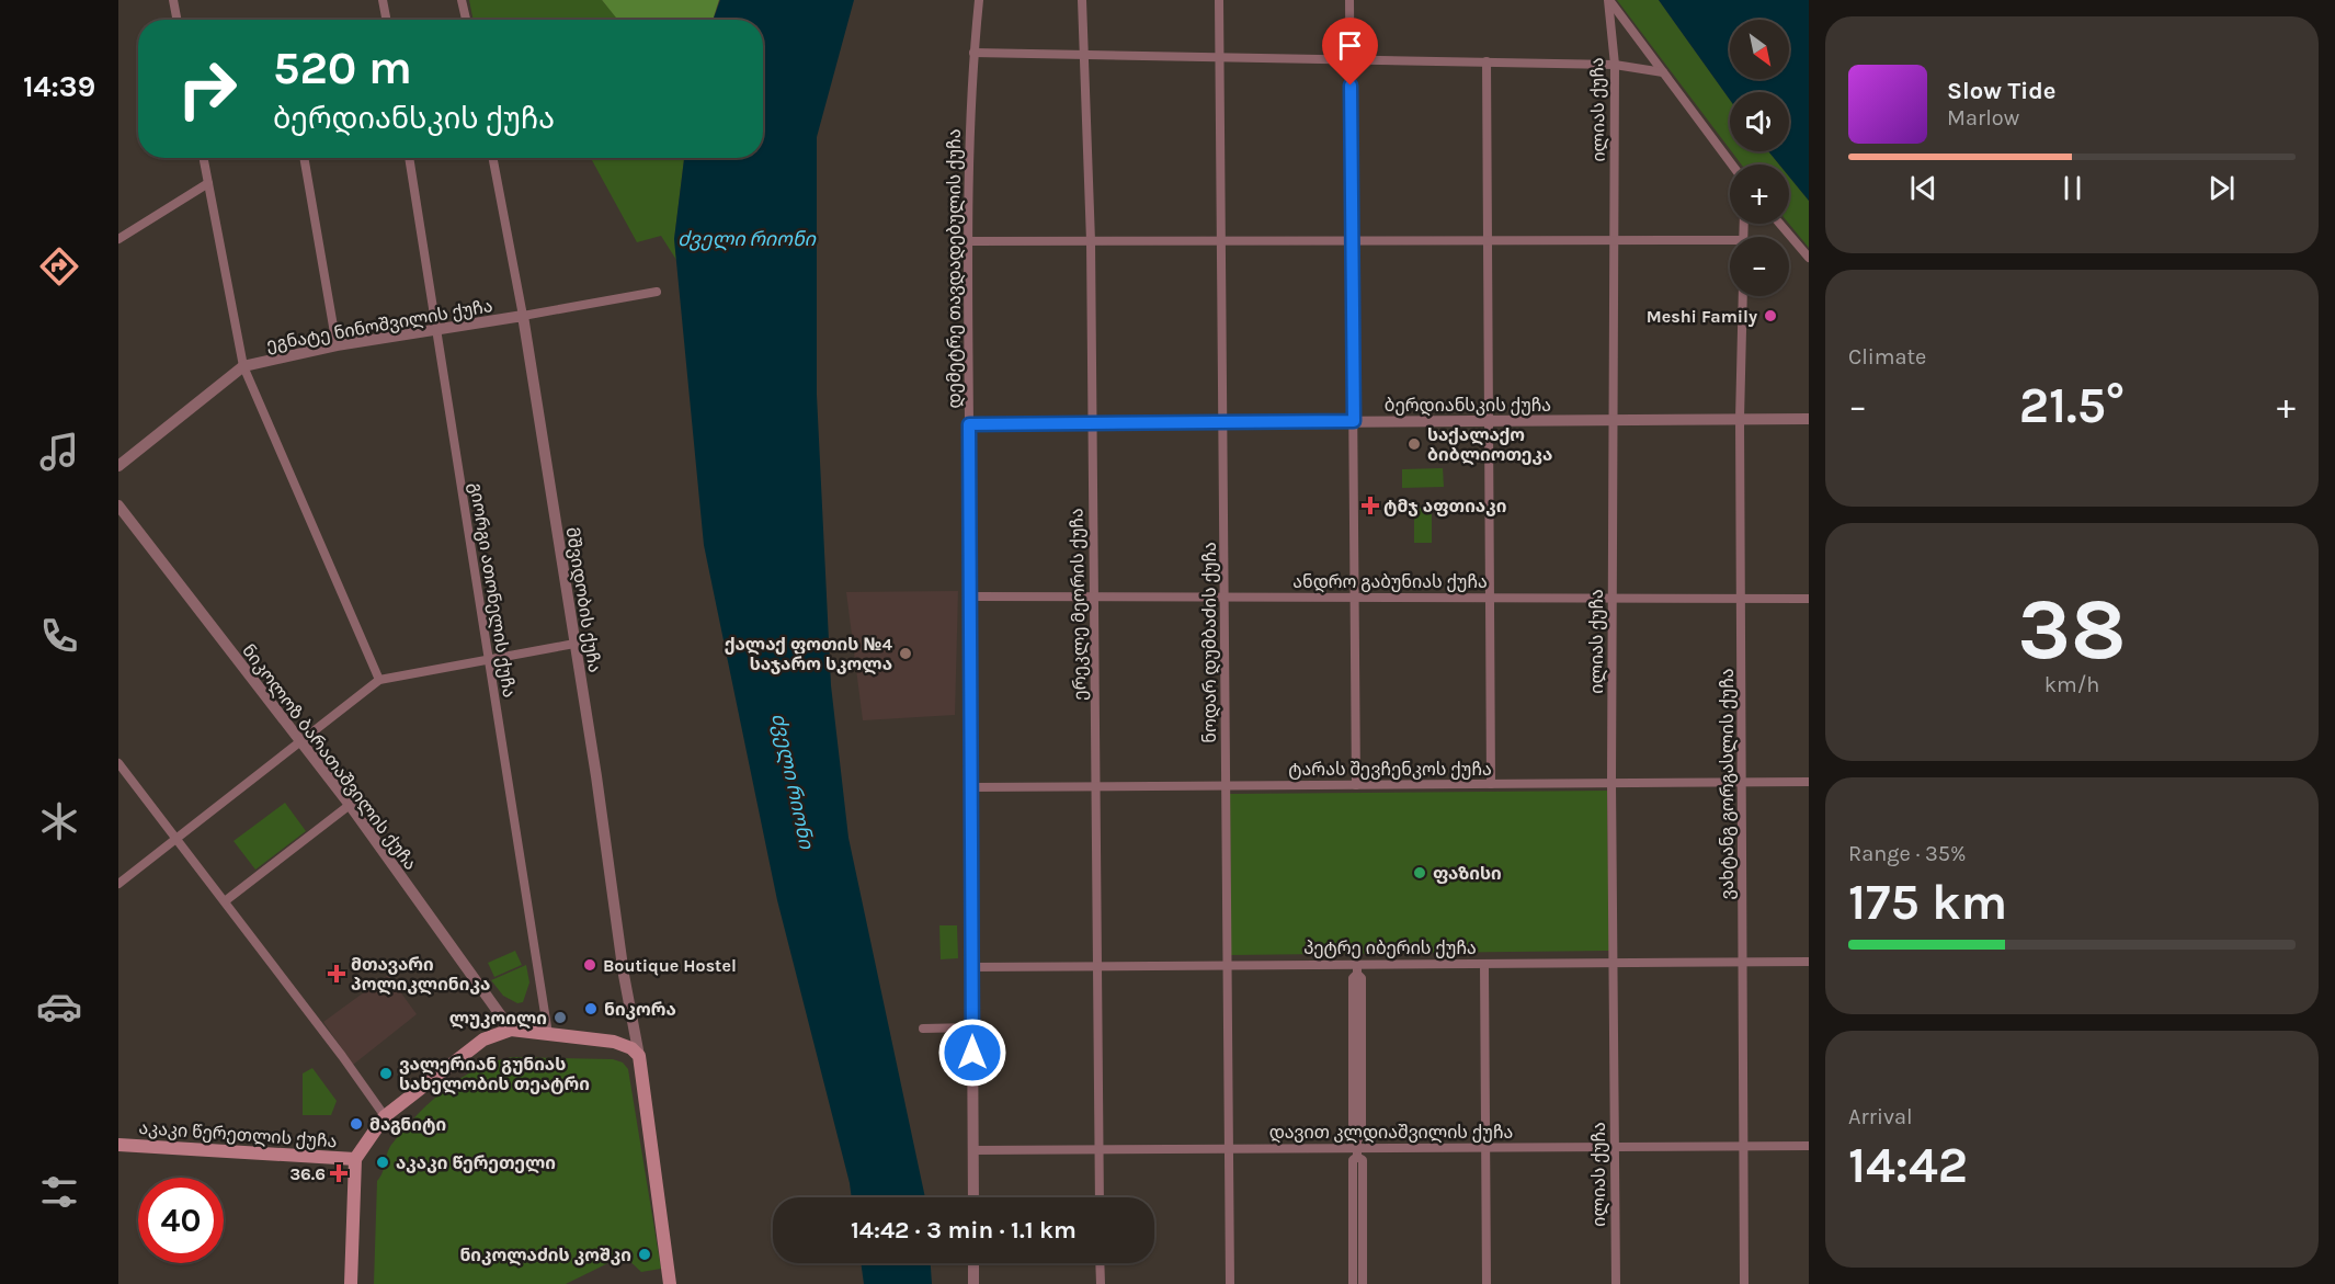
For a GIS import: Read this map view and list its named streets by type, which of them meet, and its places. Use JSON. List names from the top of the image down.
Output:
{
  "streets": {
    "main road": ["აკაკი წერეთლის ქუჩა"],
    "street": [
      "ილიას ქუჩა",
      "დემეტრე თავდადებულის ქუჩა",
      "ეგნატე ნინოშვილის ქუჩა",
      "ბერდიანსკის ქუჩა",
      "ანდრო გაბუნიას ქუჩა",
      "გიორგი ათონელის ქუჩა",
      "მშვიდობის ქუჩა",
      "ერეკლე მეორის ქუჩა",
      "ნოდარ დუმბაძის ქუჩა",
      "ნიკოლოზ ბარათაშვილის ქუჩა",
      "ტარას შევჩენკოს ქუჩა",
      "ვახტანგ გორგასლის ქუჩა",
      "პეტრე იბერის ქუჩა",
      "დავით კლდიაშვილის ქუჩა"
    ]
  },
  "crossings": [
    ["ილიას ქუჩა", "ბერდიანსკის ქუჩა"],
    ["ილიას ქუჩა", "ანდრო გაბუნიას ქუჩა"],
    ["ილიას ქუჩა", "ტარას შევჩენკოს ქუჩა"],
    ["ილიას ქუჩა", "პეტრე იბერის ქუჩა"],
    ["ილიას ქუჩა", "დავით კლდიაშვილის ქუჩა"],
    ["დემეტრე თავდადებულის ქუჩა", "ბერდიანსკის ქუჩა"],
    ["დემეტრე თავდადებულის ქუჩა", "ანდრო გაბუნიას ქუჩა"],
    ["დემეტრე თავდადებულის ქუჩა", "ტარას შევჩენკოს ქუჩა"],
    ["დემეტრე თავდადებულის ქუჩა", "პეტრე იბერის ქუჩა"],
    ["დემეტრე თავდადებულის ქუჩა", "დავით კლდიაშვილის ქუჩა"],
    ["ეგნატე ნინოშვილის ქუჩა", "გიორგი ათონელის ქუჩა"],
    ["ეგნატე ნინოშვილის ქუჩა", "მშვიდობის ქუჩა"],
    ["ბერდიანსკის ქუჩა", "ერეკლე მეორის ქუჩა"],
    ["ბერდიანსკის ქუჩა", "ნოდარ დუმბაძის ქუჩა"],
    ["ბერდიანსკის ქუჩა", "ვახტანგ გორგასლის ქუჩა"],
    ["ანდრო გაბუნიას ქუჩა", "ერეკლე მეორის ქუჩა"],
    ["ანდრო გაბუნიას ქუჩა", "ნოდარ დუმბაძის ქუჩა"],
    ["ანდრო გაბუნიას ქუჩა", "ვახტანგ გორგასლის ქუჩა"],
    ["ერეკლე მეორის ქუჩა", "ტარას შევჩენკოს ქუჩა"],
    ["ერეკლე მეორის ქუჩა", "პეტრე იბერის ქუჩა"],
    ["ერეკლე მეორის ქუჩა", "დავით კლდიაშვილის ქუჩა"],
    ["ნოდარ დუმბაძის ქუჩა", "ტარას შევჩენკოს ქუჩა"],
    ["ნოდარ დუმბაძის ქუჩა", "პეტრე იბერის ქუჩა"],
    ["ნოდარ დუმბაძის ქუჩა", "დავით კლდიაშვილის ქუჩა"],
    ["ტარას შევჩენკოს ქუჩა", "ვახტანგ გორგასლის ქუჩა"],
    ["ვახტანგ გორგასლის ქუჩა", "პეტრე იბერის ქუჩა"],
    ["ვახტანგ გორგასლის ქუჩა", "დავით კლდიაშვილის ქუჩა"]
  ],
  "water": ["ძველი რიონი"],
  "places": {
    "other": [
      "Meshi Family",
      "საქალაქო ბიბლიოთეკა",
      "ქალაქ ფოთის №4 საჯარო სკოლა",
      "ფაზისი",
      "Boutique Hostel",
      "ნიკორა",
      "ლუკოილი",
      "ვალერიან გუნიას სახელობის თეატრი",
      "მაგნიტი",
      "აკაკი წერეთელი",
      "ნიკოლაძის კოშკი"
    ],
    "health": ["ტმჯ აფთიაკი", "მთავარი პოლიკლინიკა", "36.6"]
  },
  "north": "bottom right",
  "page": {
    "tabs": "14:39",
    "map_buttons": ["+", "−"],
    "turn": ["520 m", "ბერდიანსკის ქუჩა"],
    "song": ["Slow Tide", "Marlow"],
    "tile": [
      "Climate",
      ["38", "km/h"],
      ["Range · 35%", "175 km"],
      ["Arrival", "14:42"]
    ],
    "heat": ["−", "21.5°", "+"],
    "limit": "40",
    "trip": "14:42 · 3 min · 1.1 km"
  }
}
